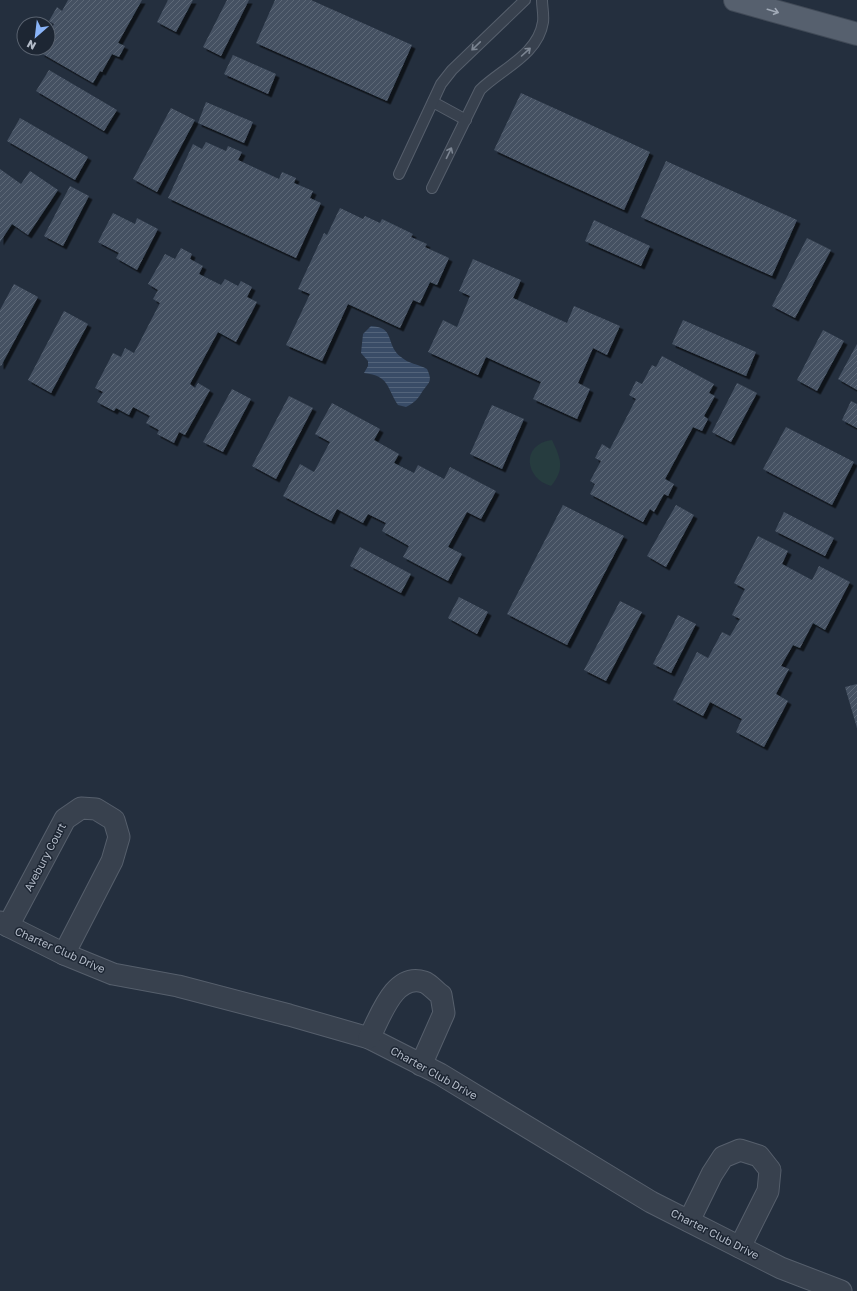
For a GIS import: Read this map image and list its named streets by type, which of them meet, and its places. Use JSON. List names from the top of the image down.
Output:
{
  "streets": {
    "street": ["Avebury Court", "Charter Club Drive"]
  },
  "crossings": [
    ["Avebury Court", "Charter Club Drive"]
  ],
  "north": "bottom left"
}
